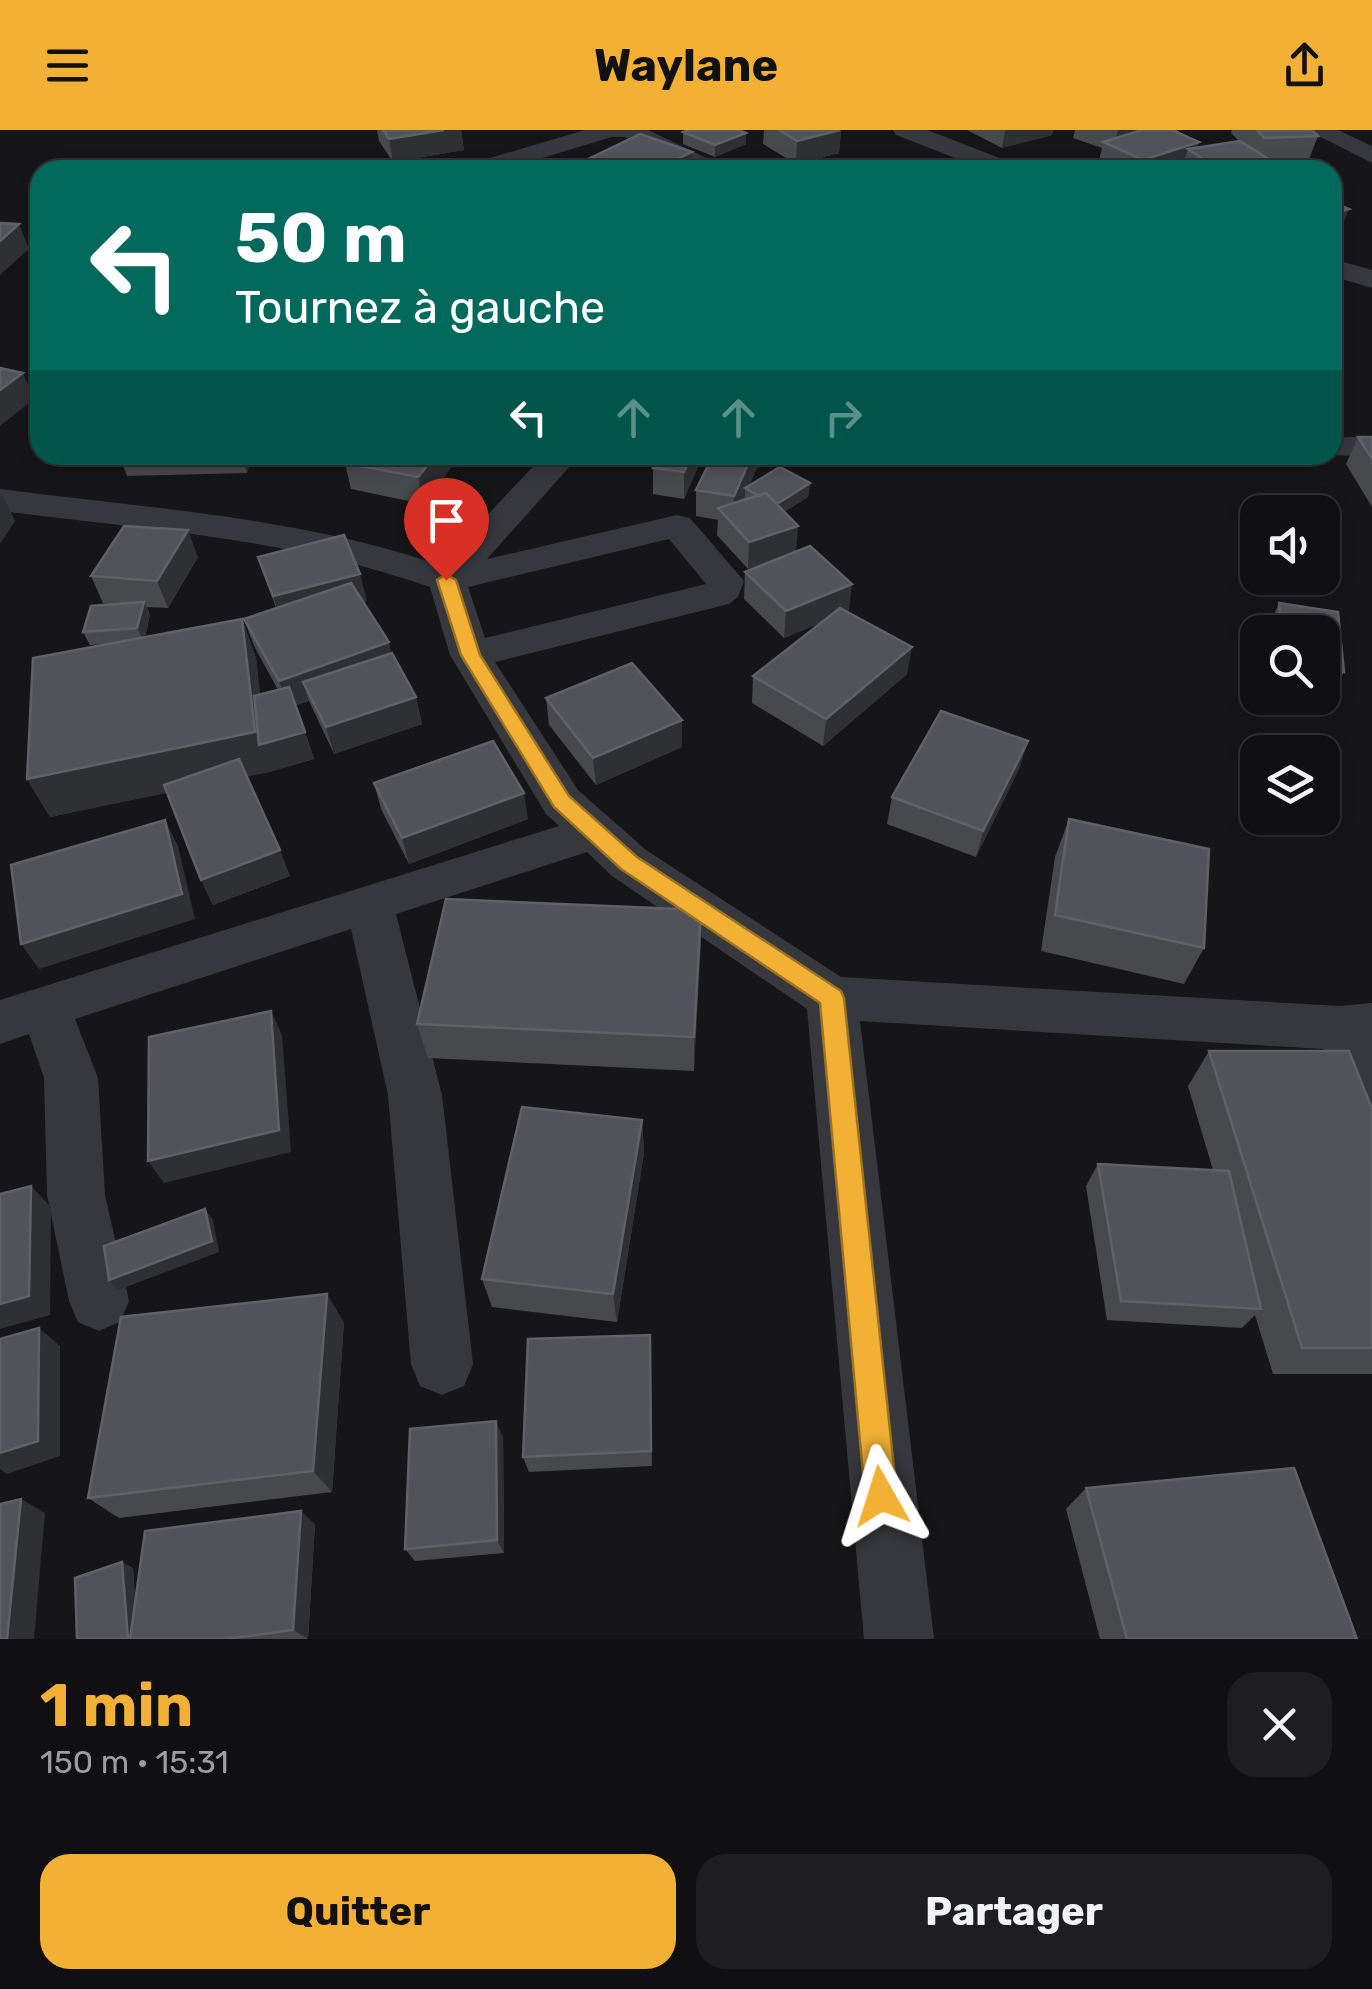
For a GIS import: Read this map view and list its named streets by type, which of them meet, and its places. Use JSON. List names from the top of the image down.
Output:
{
  "page": {
    "header": "Waylane",
    "turn": ["50 m", "Tournez à gauche"],
    "heading": ["1 min", "150 m · 15:31"],
    "buttons": ["Quitter", "Partager"]
  }
}
